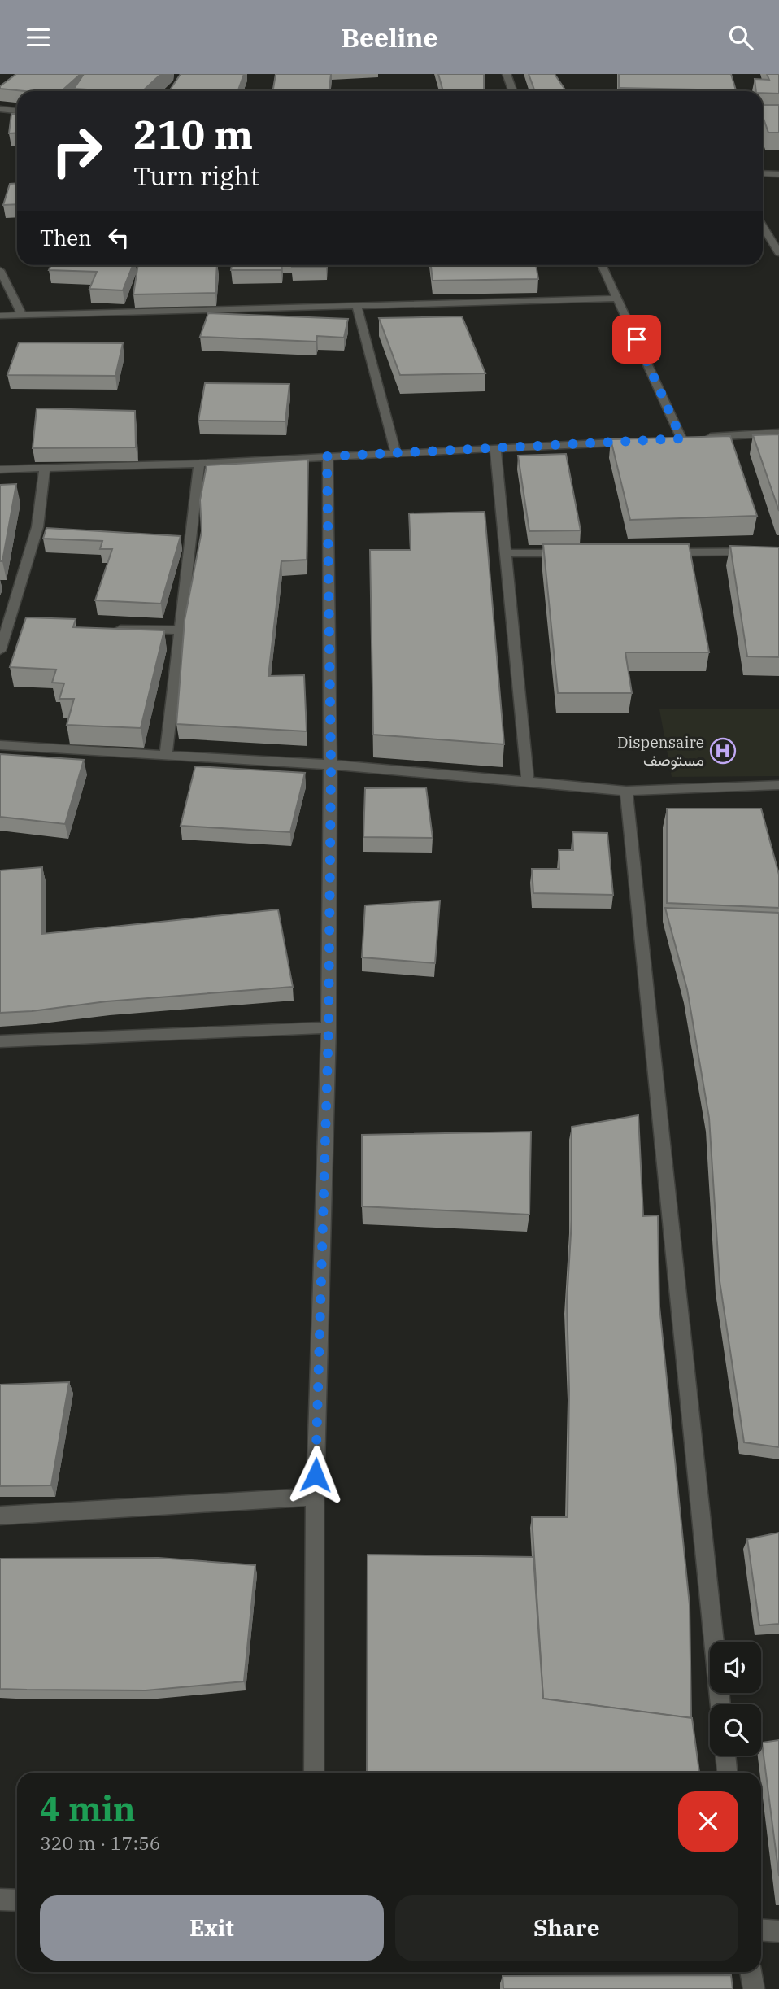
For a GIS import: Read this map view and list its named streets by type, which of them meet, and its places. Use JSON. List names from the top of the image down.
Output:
{
  "places": {
    "hospital": ["Dispensaire مستوصف"]
  },
  "page": {
    "header": "Beeline",
    "turn": ["210 m", "Turn right"],
    "then": "Then",
    "heading": ["4 min", "320 m · 17:56"],
    "buttons": ["Exit", "Share"]
  }
}
